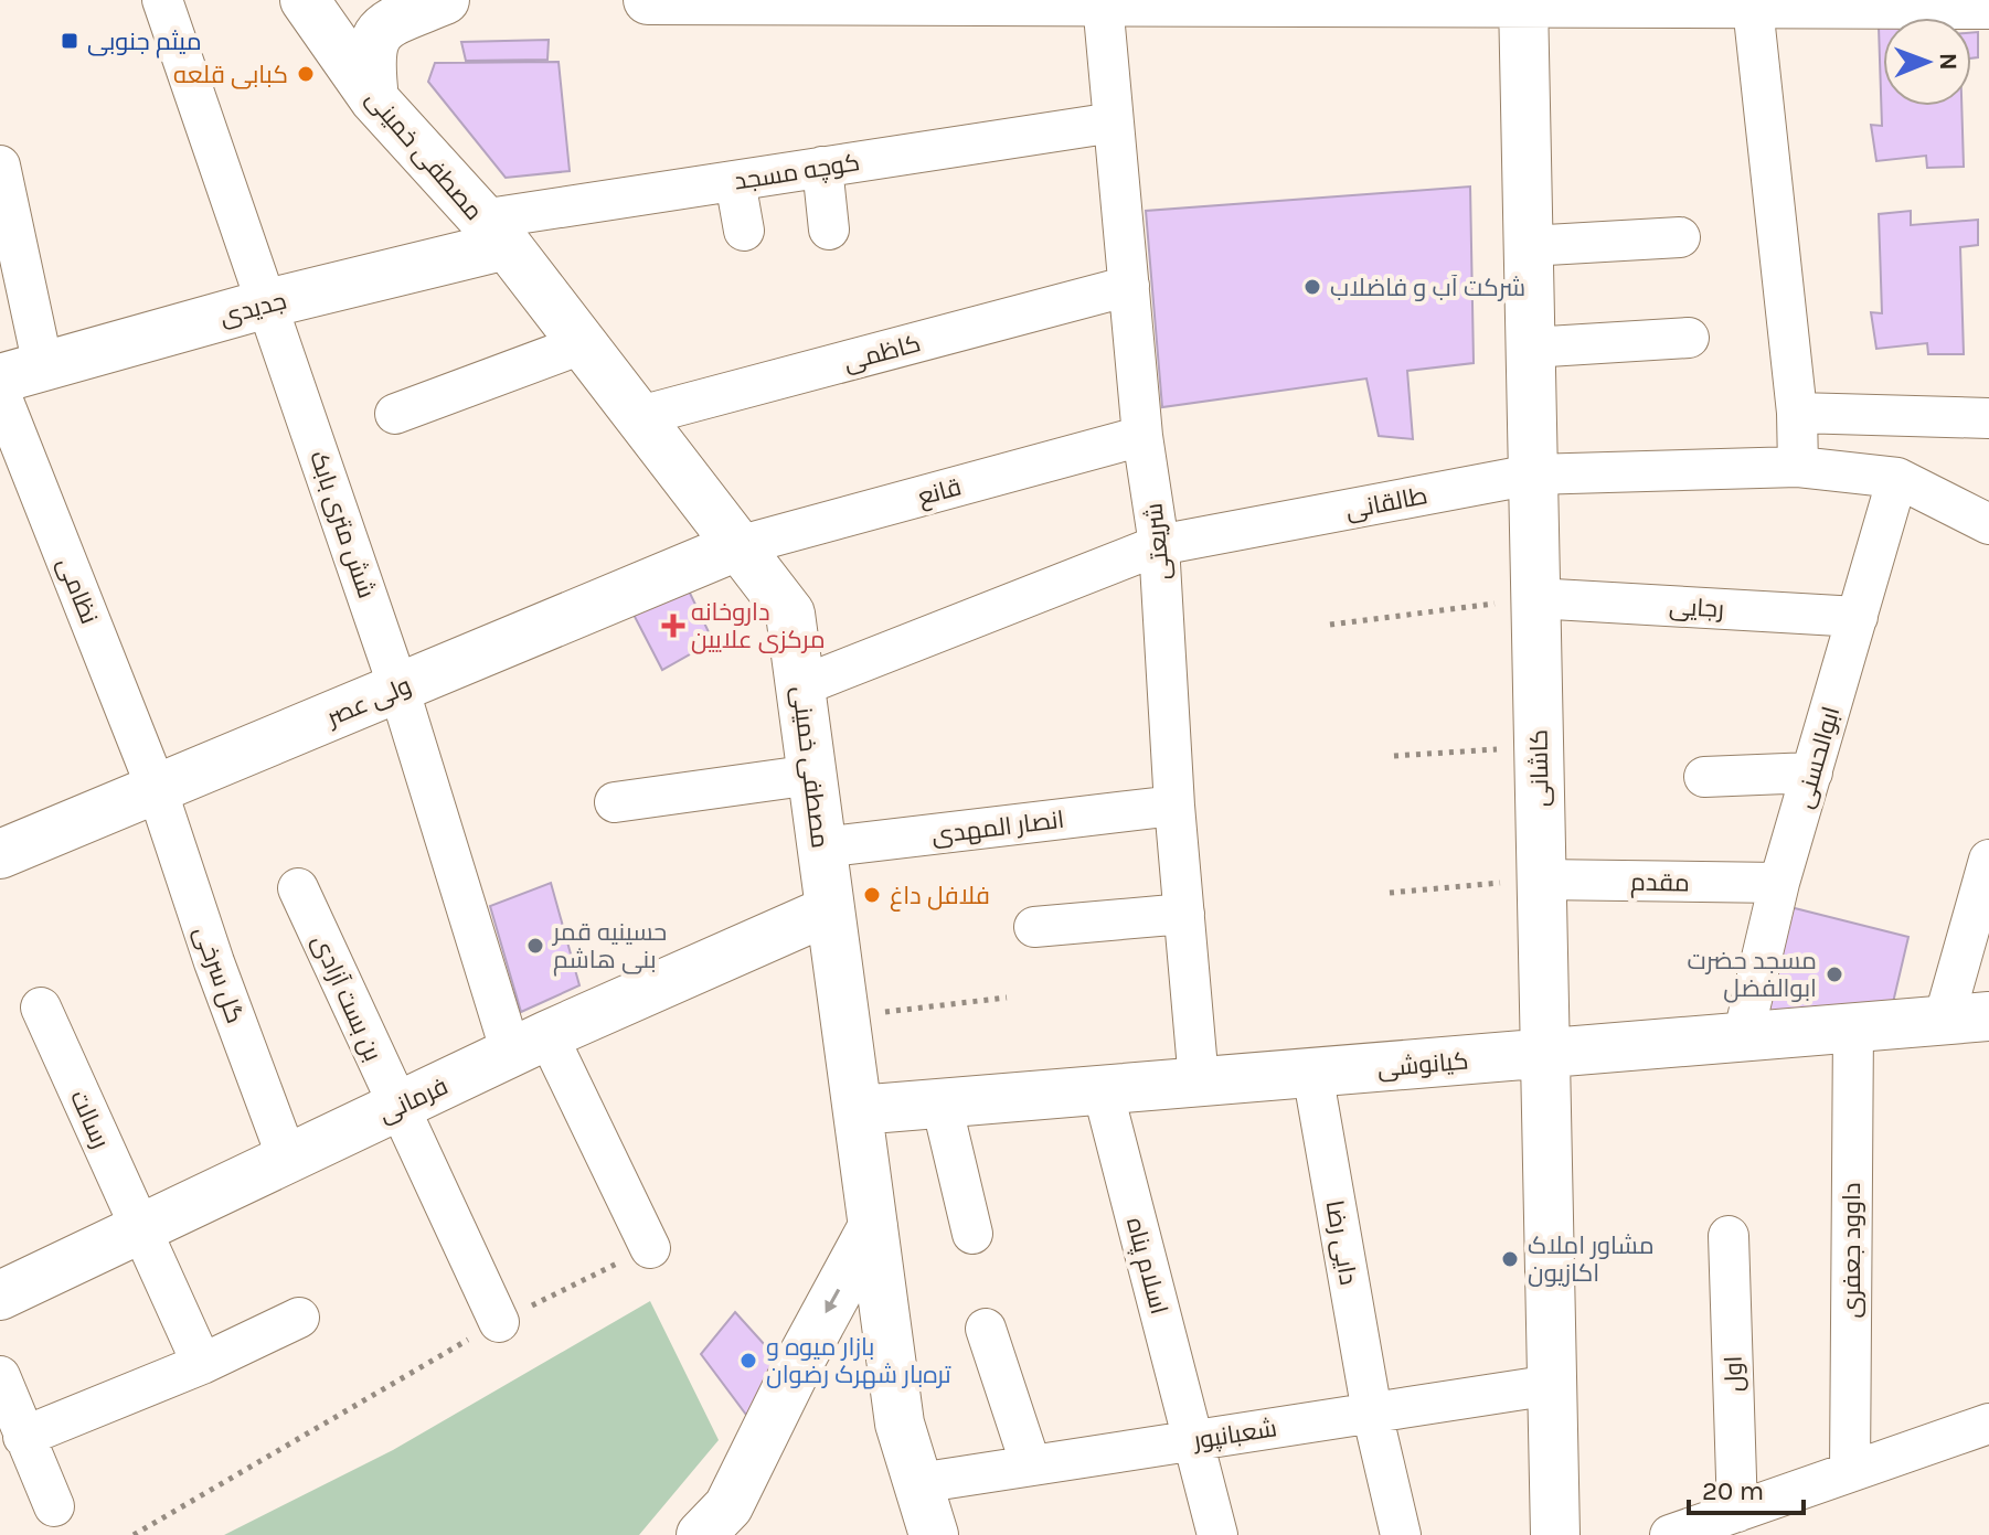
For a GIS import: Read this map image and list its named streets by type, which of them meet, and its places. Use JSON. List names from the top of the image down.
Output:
{
  "streets": {
    "street": [
      "مصطفی خمینی",
      "کوچه مسجد",
      "جدیدی",
      "کاظمی",
      "قانع",
      "طالقانی",
      "شش متری بابک",
      "شریعتی",
      "نظامی",
      "رجایی",
      "ولی عصر",
      "ابوالحسنی",
      "کاشانی",
      "انصار المهدی",
      "مقدم",
      "گل سرخی",
      "بن بست آزادی",
      "کیانوشی",
      "فرمانی",
      "رسالت",
      "دایی رضا",
      "داوود جعفری",
      "اسلام پناه",
      "اول",
      "شعبانپور"
    ]
  },
  "crossings": [
    ["مصطفی خمینی", "کوچه مسجد"],
    ["مصطفی خمینی", "جدیدی"],
    ["مصطفی خمینی", "کاظمی"],
    ["مصطفی خمینی", "قانع"],
    ["مصطفی خمینی", "طالقانی"],
    ["مصطفی خمینی", "ولی عصر"],
    ["مصطفی خمینی", "انصار المهدی"],
    ["مصطفی خمینی", "کیانوشی"],
    ["مصطفی خمینی", "فرمانی"],
    ["مصطفی خمینی", "شعبانپور"],
    ["کوچه مسجد", "جدیدی"],
    ["کوچه مسجد", "شریعتی"],
    ["جدیدی", "شش متری بابک"],
    ["کاظمی", "شریعتی"],
    ["قانع", "شریعتی"],
    ["قانع", "ولی عصر"],
    ["طالقانی", "شریعتی"],
    ["طالقانی", "ابوالحسنی"],
    ["طالقانی", "کاشانی"],
    ["شش متری بابک", "ولی عصر"],
    ["شش متری بابک", "فرمانی"],
    ["شریعتی", "انصار المهدی"],
    ["شریعتی", "کیانوشی"],
    ["نظامی", "ولی عصر"],
    ["نظامی", "گل سرخی"],
    ["رجایی", "ابوالحسنی"],
    ["رجایی", "کاشانی"],
    ["ولی عصر", "گل سرخی"],
    ["ابوالحسنی", "مقدم"],
    ["ابوالحسنی", "کیانوشی"],
    ["کاشانی", "مقدم"],
    ["کاشانی", "کیانوشی"],
    ["کاشانی", "شعبانپور"],
    ["گل سرخی", "فرمانی"],
    ["بن بست آزادی", "فرمانی"],
    ["کیانوشی", "دایی رضا"],
    ["کیانوشی", "داوود جعفری"],
    ["کیانوشی", "اسلام پناه"],
    ["فرمانی", "رسالت"],
    ["دایی رضا", "شعبانپور"],
    ["اسلام پناه", "شعبانپور"]
  ],
  "places": {
    "transit": ["میثم جنوبی"],
    "other": [
      "کبابی قلعه",
      "شرکت آب و فاضلاب",
      "فلافل داغ",
      "حسینیه قمر بنی هاشم",
      "مسجد حضرت ابوالفضل",
      "مشاور املاک اکازیون",
      "بازار میوه و تره‌بار شهرک رضوان"
    ],
    "health": ["داروخانه مرکزی علایین"]
  },
  "scale_bar": "20 m",
  "north": "right"
}
